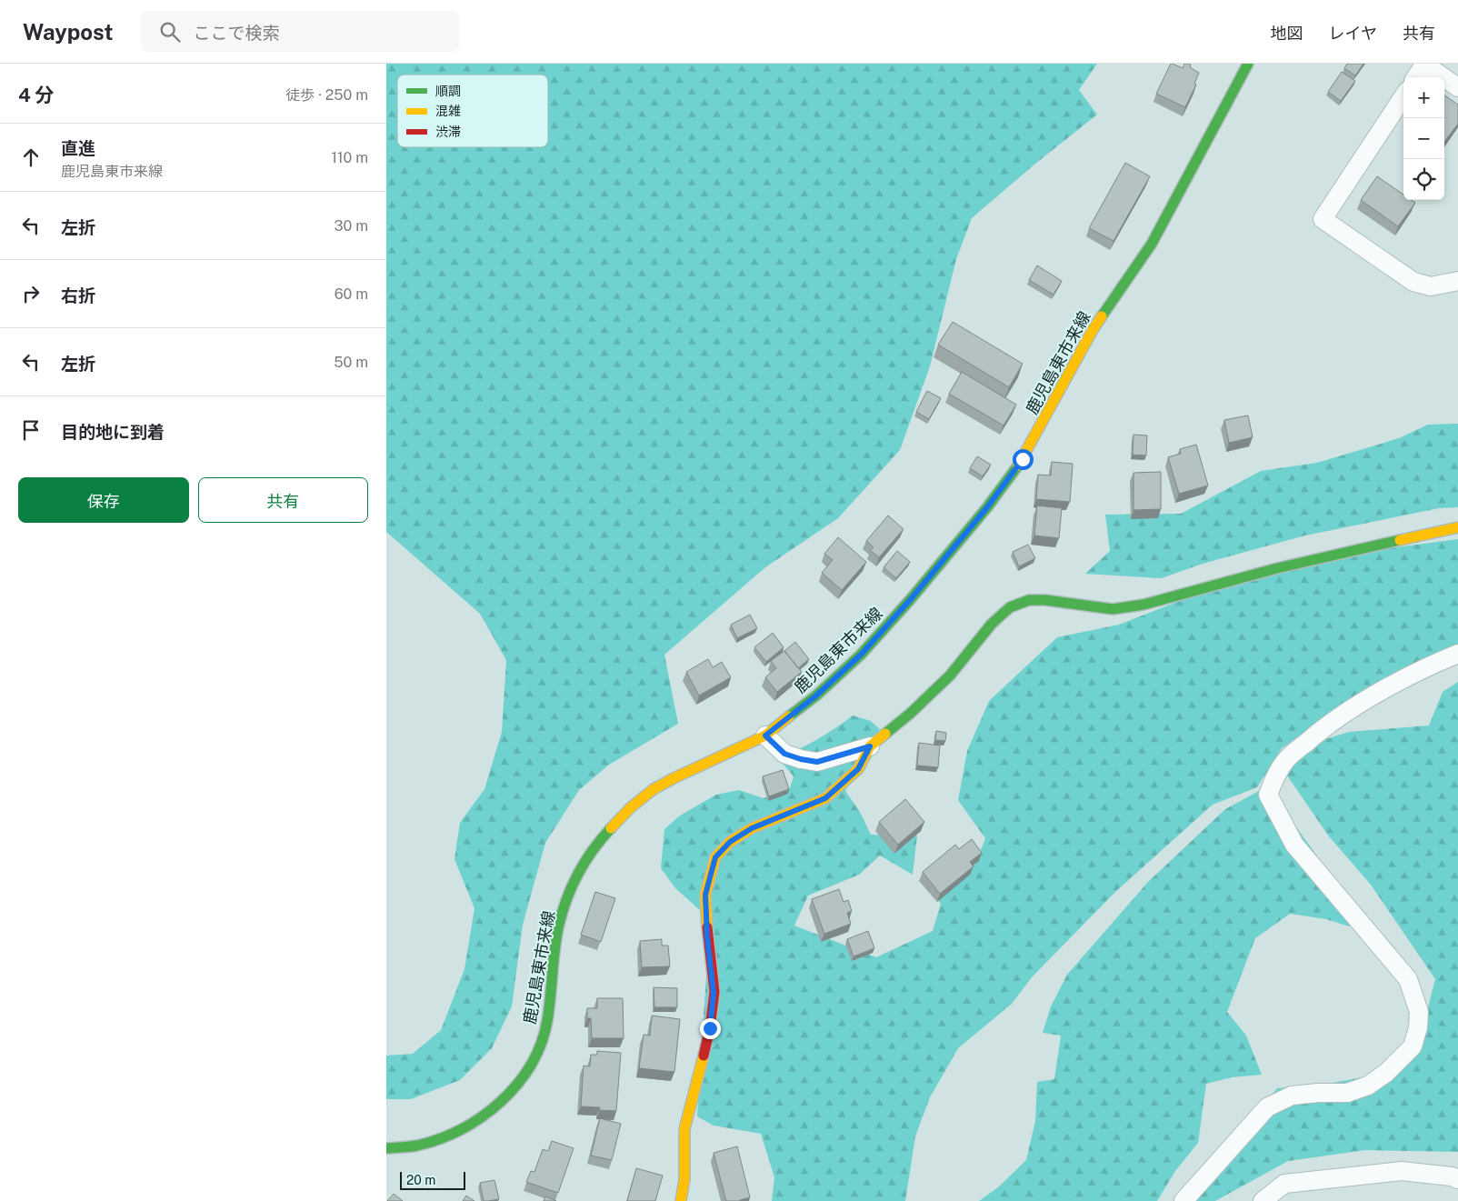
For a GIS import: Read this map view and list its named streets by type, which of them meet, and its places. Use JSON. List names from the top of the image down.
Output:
{
  "streets": {
    "main road": ["鹿児島東市来線"]
  },
  "legend": ["順調", "混雑", "渋滞"],
  "scale_bar": "20 m",
  "page": {
    "header": "Waypost",
    "search": "ここで検索",
    "nav": ["地図", "レイヤ", "共有"],
    "heading": ["4 分", "徒歩 · 250 m"],
    "map_buttons": ["+", "−"],
    "list": [
      ["直進", "鹿児島東市来線", "110 m"],
      ["左折", "30 m"],
      ["右折", "60 m"],
      ["左折", "50 m"],
      "目的地に到着"
    ],
    "buttons": ["保存", "共有"],
    "scale": "20 m"
  }
}
